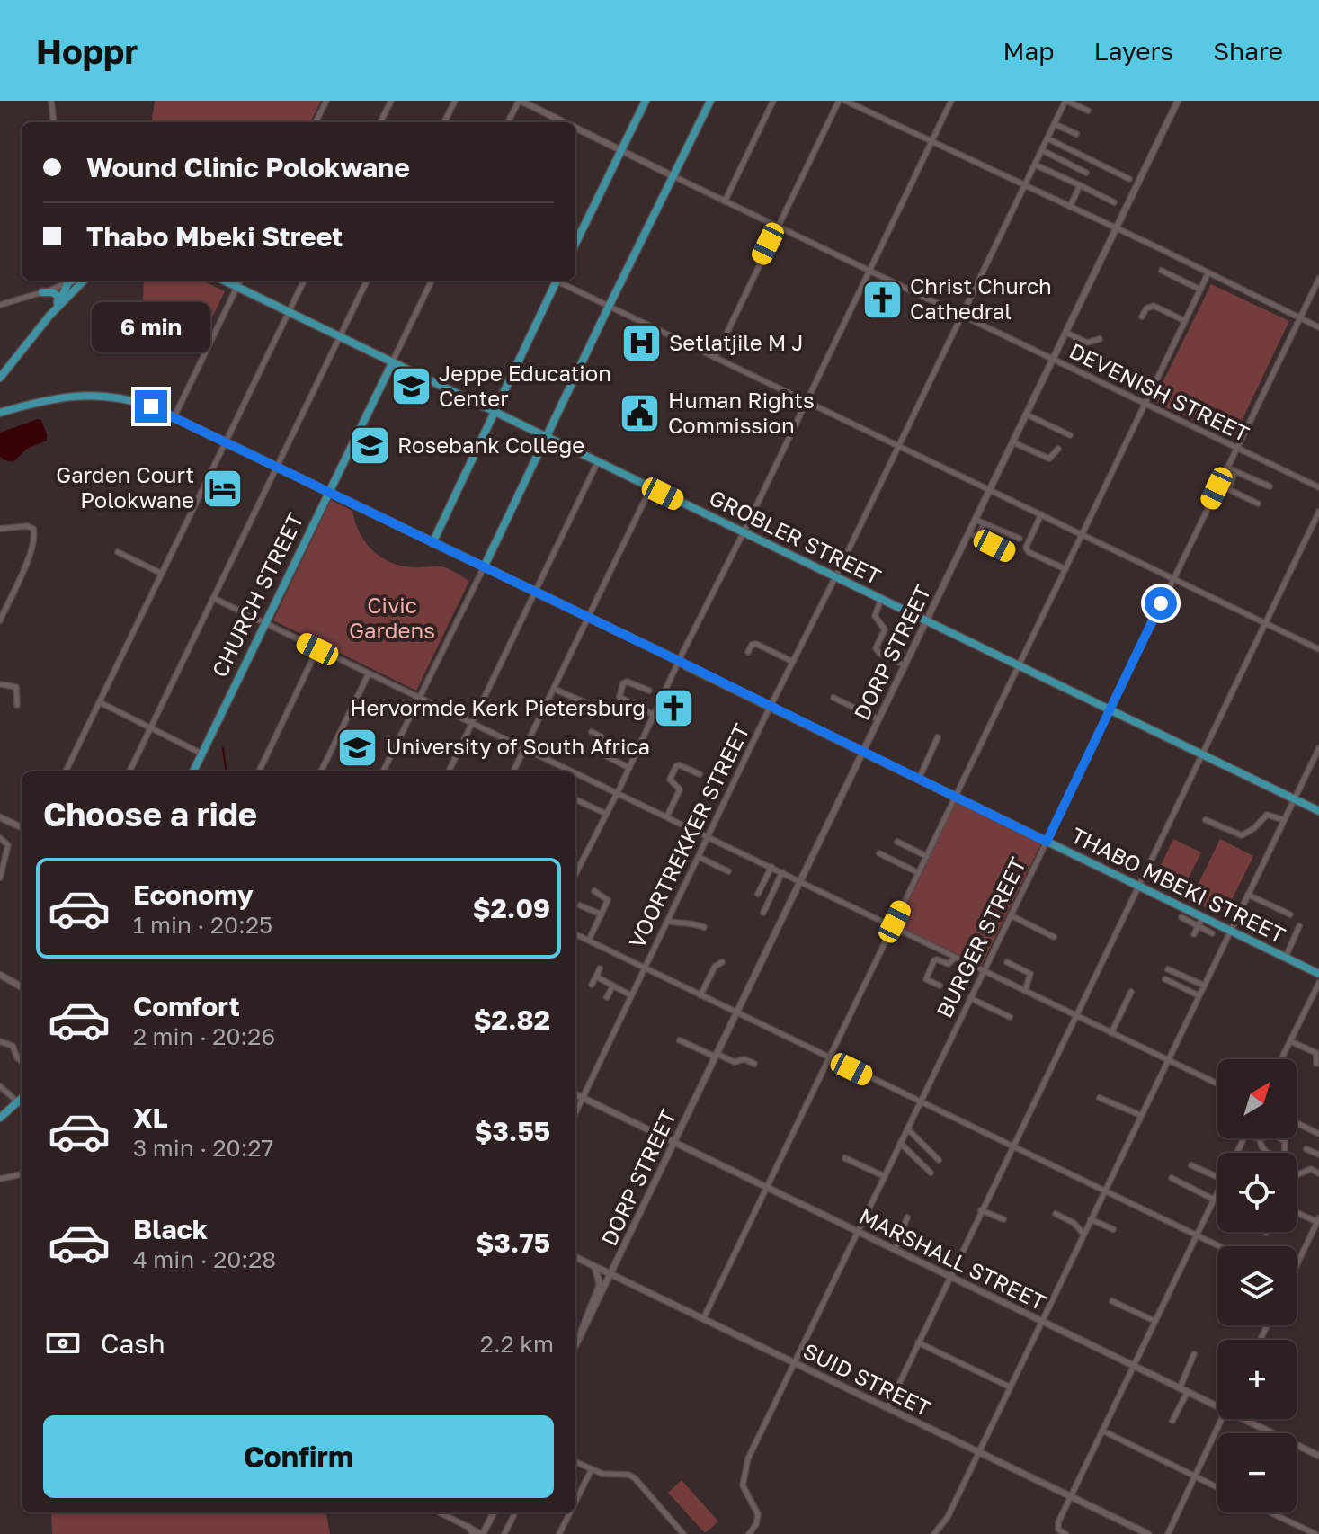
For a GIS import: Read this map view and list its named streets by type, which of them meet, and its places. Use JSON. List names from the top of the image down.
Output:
{
  "streets": {
    "main road": ["GROBLER STREET", "CHURCH STREET", "THABO MBEKI STREET"],
    "street": [
      "DEVENISH STREET",
      "DORP STREET",
      "VOORTREKKER STREET",
      "BURGER STREET",
      "MARSHALL STREET",
      "SUID STREET"
    ]
  },
  "crossings": [
    ["DEVENISH STREET", "DORP STREET"],
    ["DEVENISH STREET", "VOORTREKKER STREET"],
    ["DEVENISH STREET", "BURGER STREET"],
    ["GROBLER STREET", "CHURCH STREET"],
    ["GROBLER STREET", "DORP STREET"],
    ["GROBLER STREET", "VOORTREKKER STREET"],
    ["GROBLER STREET", "BURGER STREET"],
    ["CHURCH STREET", "THABO MBEKI STREET"],
    ["DORP STREET", "THABO MBEKI STREET"],
    ["DORP STREET", "MARSHALL STREET"],
    ["DORP STREET", "SUID STREET"],
    ["VOORTREKKER STREET", "THABO MBEKI STREET"],
    ["VOORTREKKER STREET", "MARSHALL STREET"],
    ["THABO MBEKI STREET", "BURGER STREET"],
    ["BURGER STREET", "MARSHALL STREET"],
    ["BURGER STREET", "SUID STREET"]
  ],
  "parks": ["Civic Gardens"],
  "places": {
    "church": ["Christ Church Cathedral", "Hervormde Kerk Pietersburg"],
    "hospital": ["Setlatjile M J"],
    "school or university": ["Jeppe Education Center", "Rosebank College", "University of South Africa"],
    "public building": ["Human Rights Commission"],
    "hotel": ["Garden Court Polokwane"]
  },
  "north": "top right",
  "page": {
    "header": "Hoppr",
    "nav": ["Map", "Layers", "Share"],
    "banner": ["Wound Clinic Polokwane", "Thabo Mbeki Street"],
    "bubble": "6 min",
    "heading": "Choose a ride",
    "list": [
      {
        "name": "Economy",
        "note": "1 min · 20:25",
        "value": "$2.09"
      },
      {
        "name": "Comfort",
        "note": "2 min · 20:26",
        "value": "$2.82"
      },
      {
        "name": "XL",
        "note": "3 min · 20:27",
        "value": "$3.55"
      },
      {
        "name": "Black",
        "note": "4 min · 20:28",
        "value": "$3.75"
      }
    ],
    "map_buttons": ["+", "−"],
    "pay": ["Cash", "2.2 km"],
    "buttons": "Confirm"
  }
}
